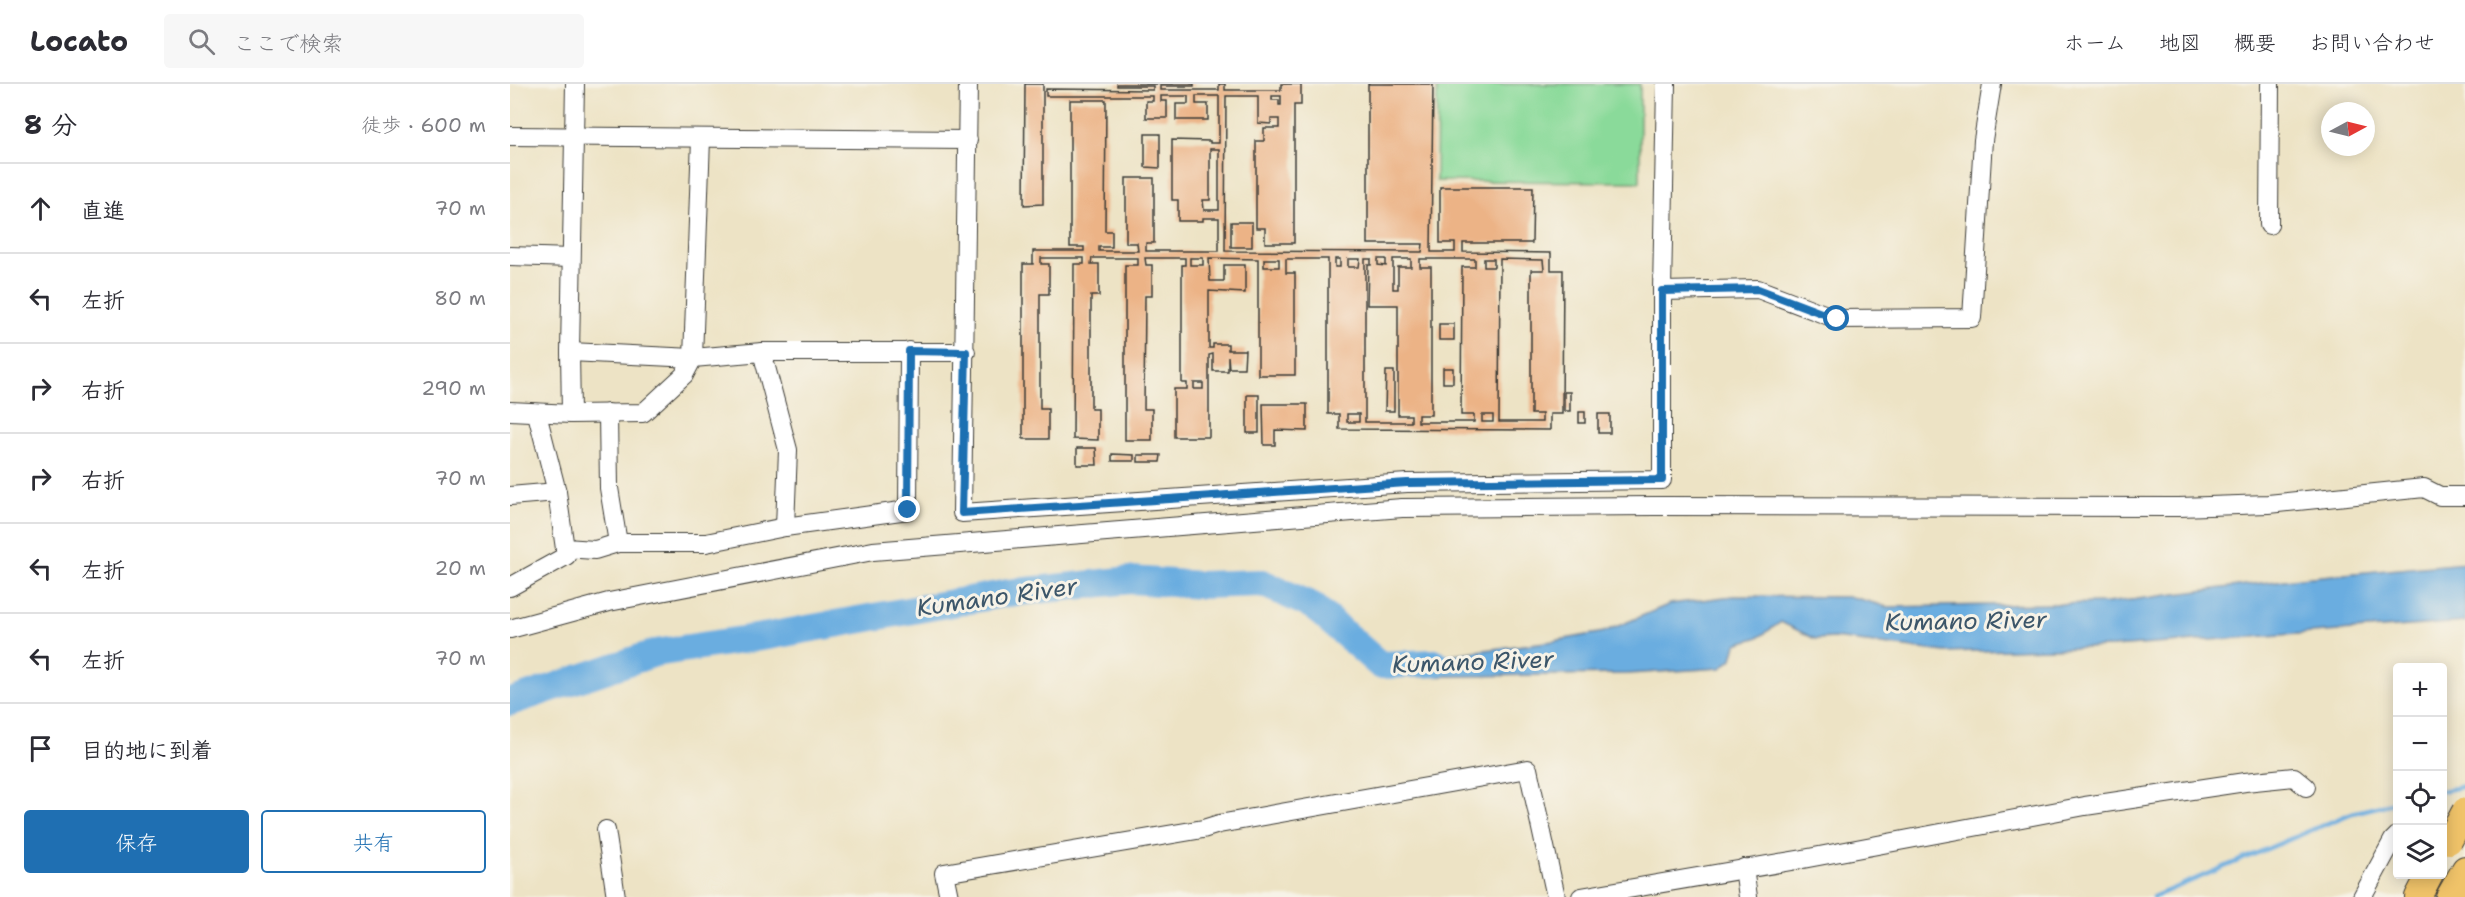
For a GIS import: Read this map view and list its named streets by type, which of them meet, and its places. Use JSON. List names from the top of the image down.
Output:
{
  "water": ["Kumano River"],
  "north": "right",
  "page": {
    "header": "Locato",
    "search": "ここで検索",
    "nav": [
      "ホーム",
      "地図",
      "概要",
      "お問い合わせ"
    ],
    "heading": ["8 分", "徒歩 · 600 m"],
    "list": [
      ["直進", "70 m"],
      ["左折", "80 m"],
      ["右折", "290 m"],
      ["右折", "70 m"],
      ["左折", "20 m"],
      ["左折", "70 m"],
      "目的地に到着"
    ],
    "map_buttons": ["+", "−"],
    "buttons": ["保存", "共有"]
  }
}
